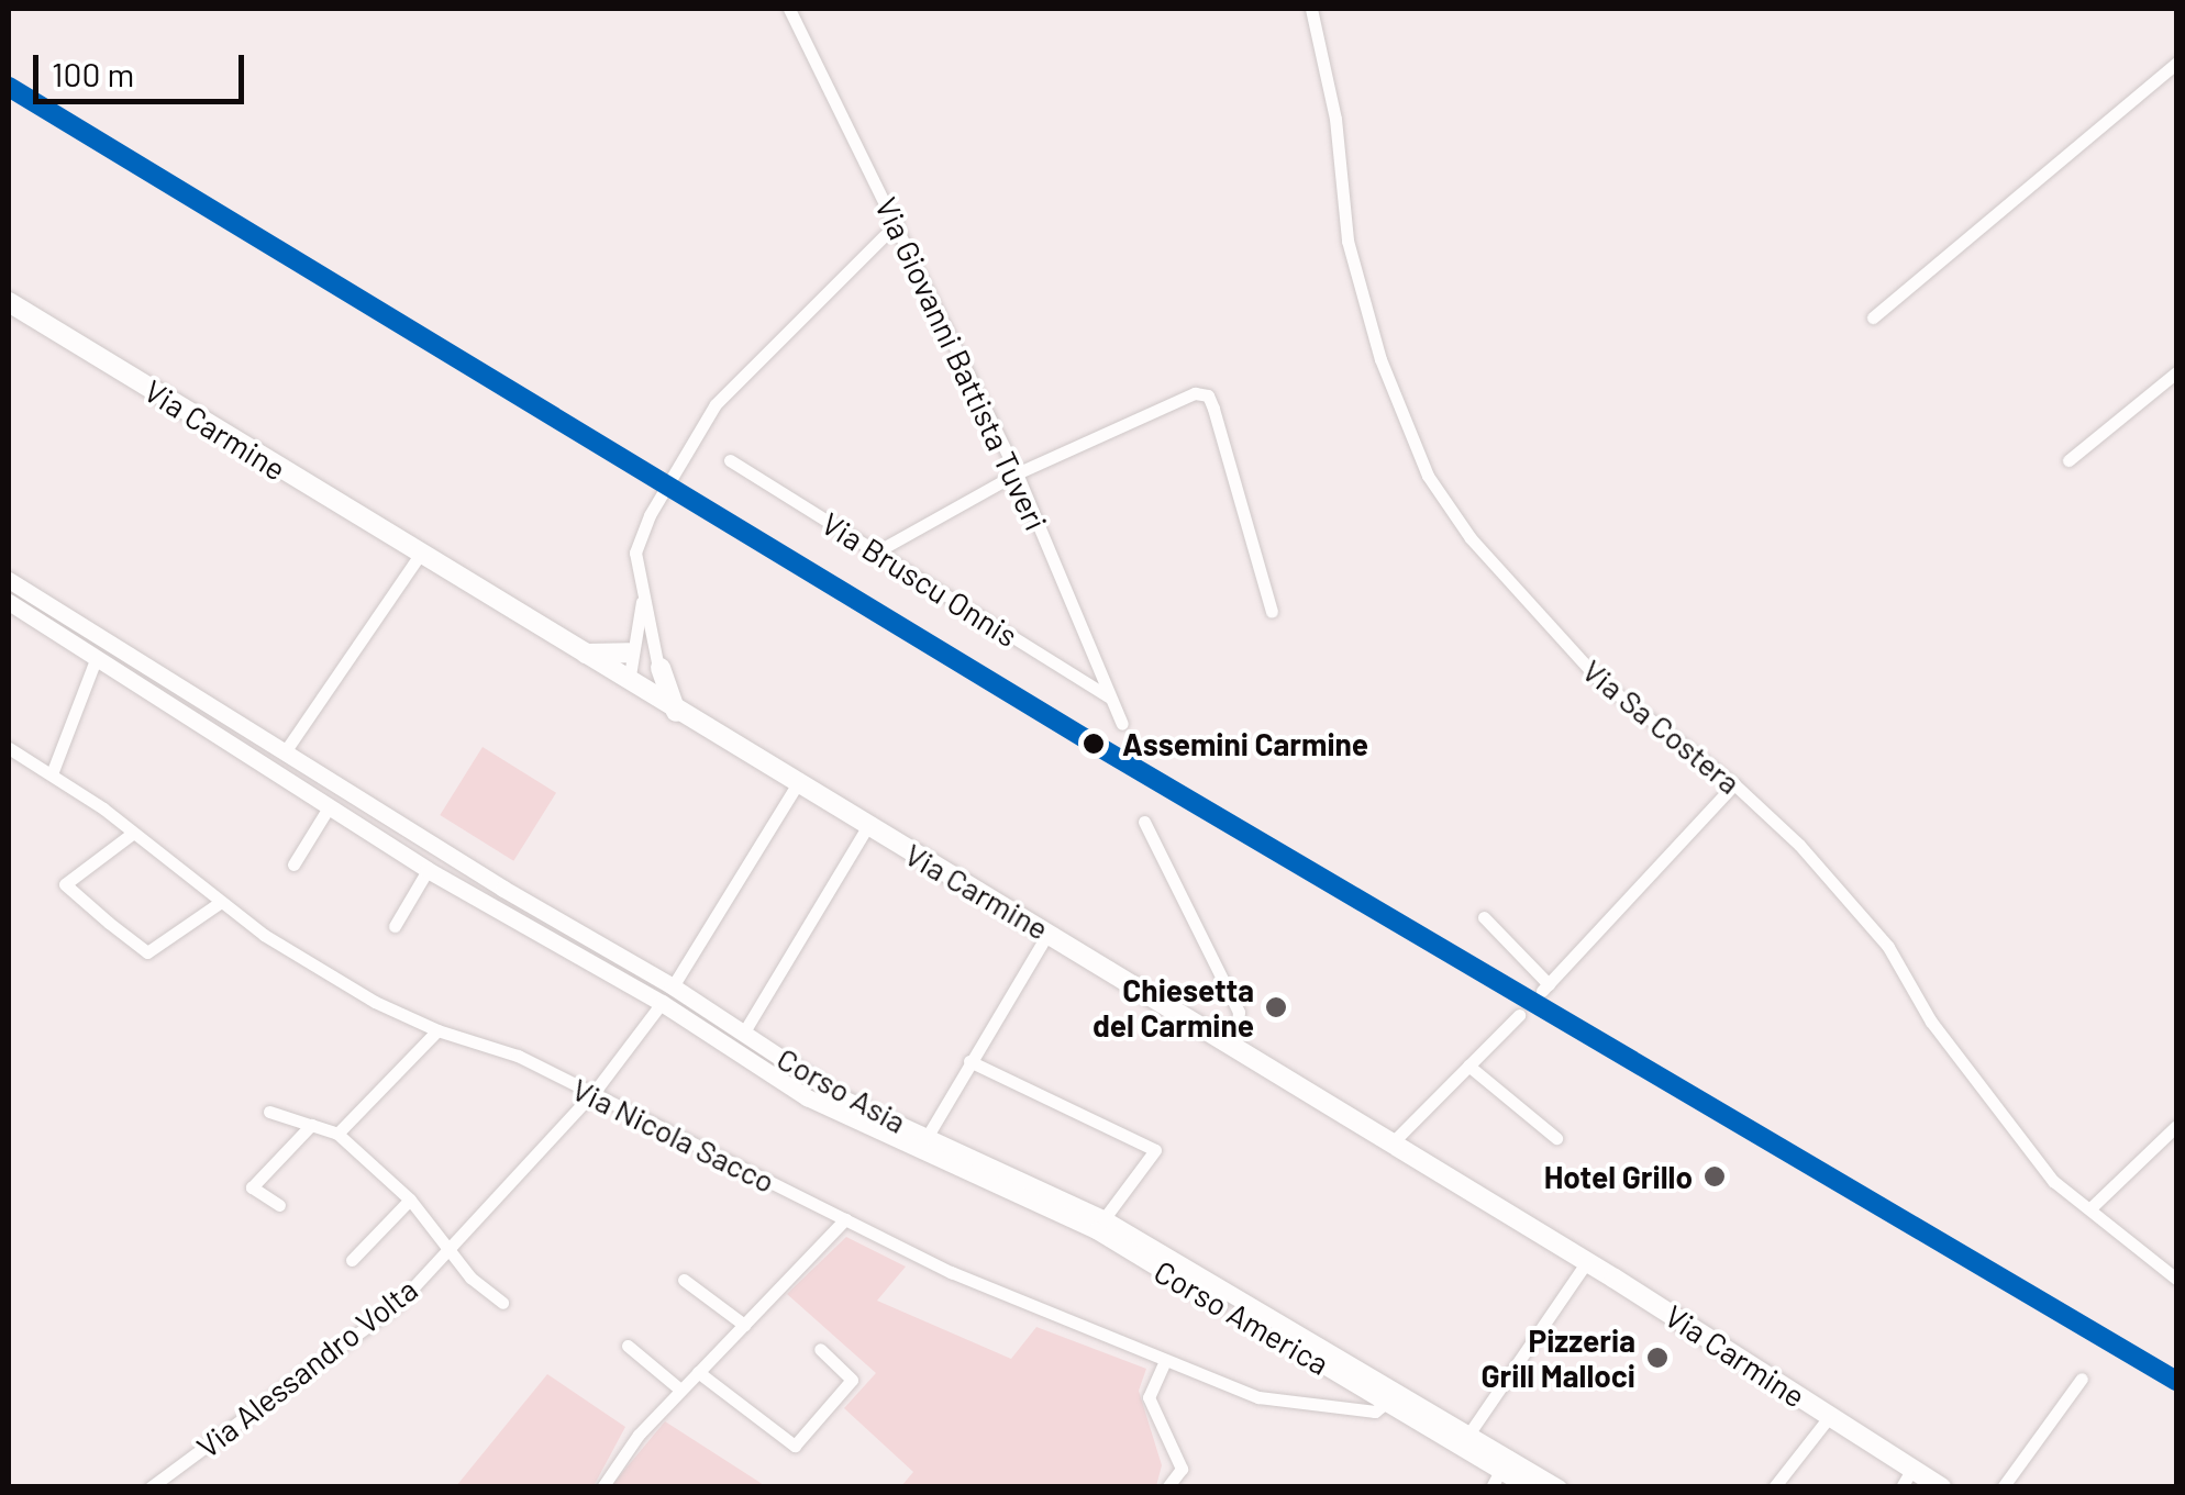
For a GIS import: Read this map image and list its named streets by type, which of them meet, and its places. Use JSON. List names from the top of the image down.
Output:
{
  "streets": {
    "main road": ["Via Carmine"],
    "street": [
      "Via Giovanni Battista Tuveri",
      "Via Bruscu Onnis",
      "Via Sa Costera",
      "Corso Asia",
      "Via Nicola Sacco",
      "Corso America",
      "Via Alessandro Volta"
    ]
  },
  "crossings": [
    ["Via Giovanni Battista Tuveri", "Via Bruscu Onnis"],
    ["Corso Asia", "Corso America"],
    ["Corso Asia", "Via Alessandro Volta"],
    ["Via Nicola Sacco", "Corso America"],
    ["Via Nicola Sacco", "Via Alessandro Volta"]
  ],
  "places": [
    "Assemini Carmine",
    "Chiesetta del Carmine",
    "Hotel Grillo",
    "Pizzeria Grill Malloci"
  ],
  "scale_bar": "100 m"
}
